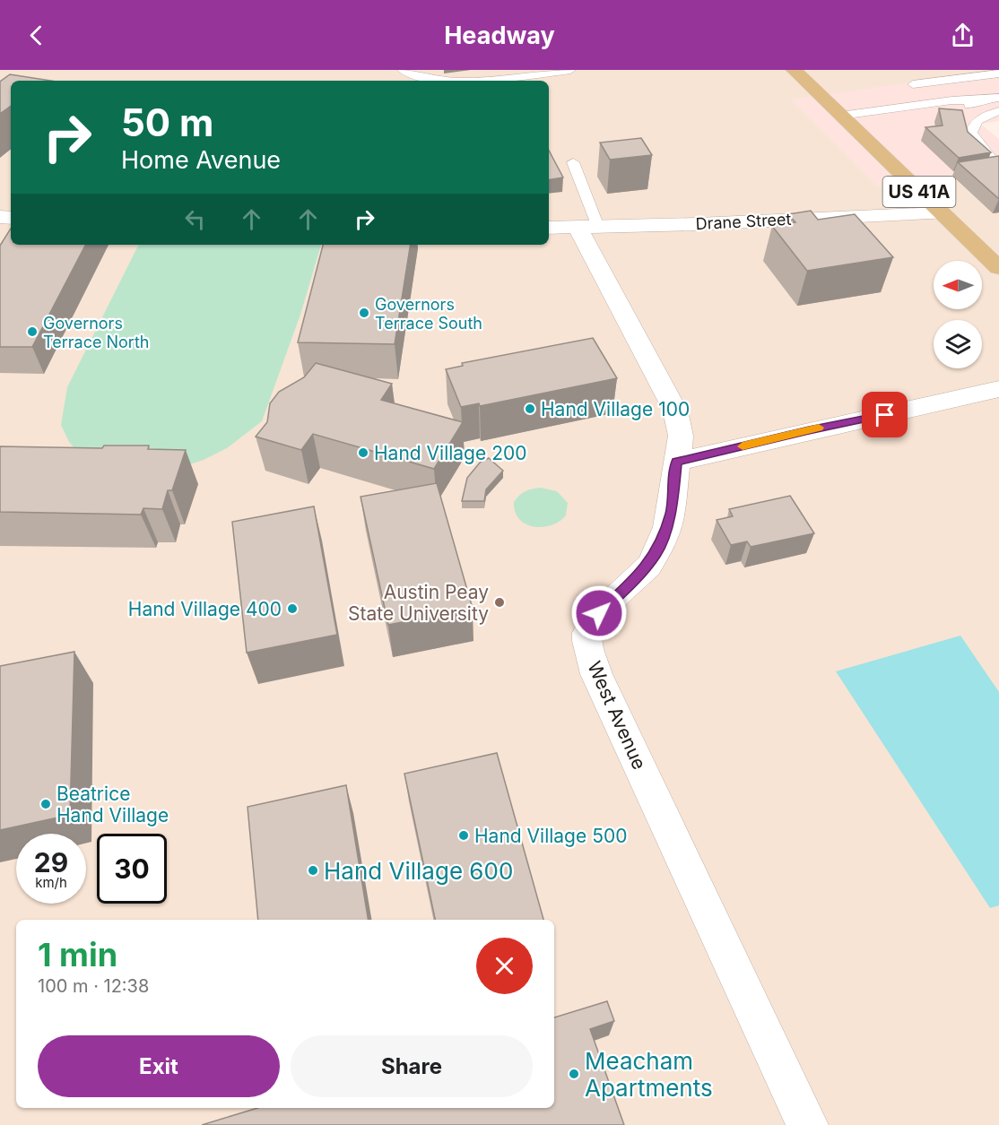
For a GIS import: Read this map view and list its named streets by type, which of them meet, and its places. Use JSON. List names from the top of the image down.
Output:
{
  "streets": {
    "main road": ["US 41A"],
    "street": ["Drane Street", "West Avenue"]
  },
  "crossings": [
    ["US 41A", "Drane Street"],
    ["Drane Street", "West Avenue"]
  ],
  "places": [
    "Governors Terrace South",
    "Governors Terrace North",
    "Hand Village 100",
    "Hand Village 200",
    "Austin Peay State University",
    "Hand Village 400",
    "Beatrice Hand Village",
    "Hand Village 500",
    "Hand Village 600",
    "Meacham Apartments"
  ],
  "north": "left",
  "page": {
    "header": "Headway",
    "turn": ["50 m", "Home Avenue"],
    "speed": "29 km/h",
    "limit": "30",
    "heading": ["1 min", "100 m · 12:38"],
    "buttons": ["Exit", "Share"]
  }
}
